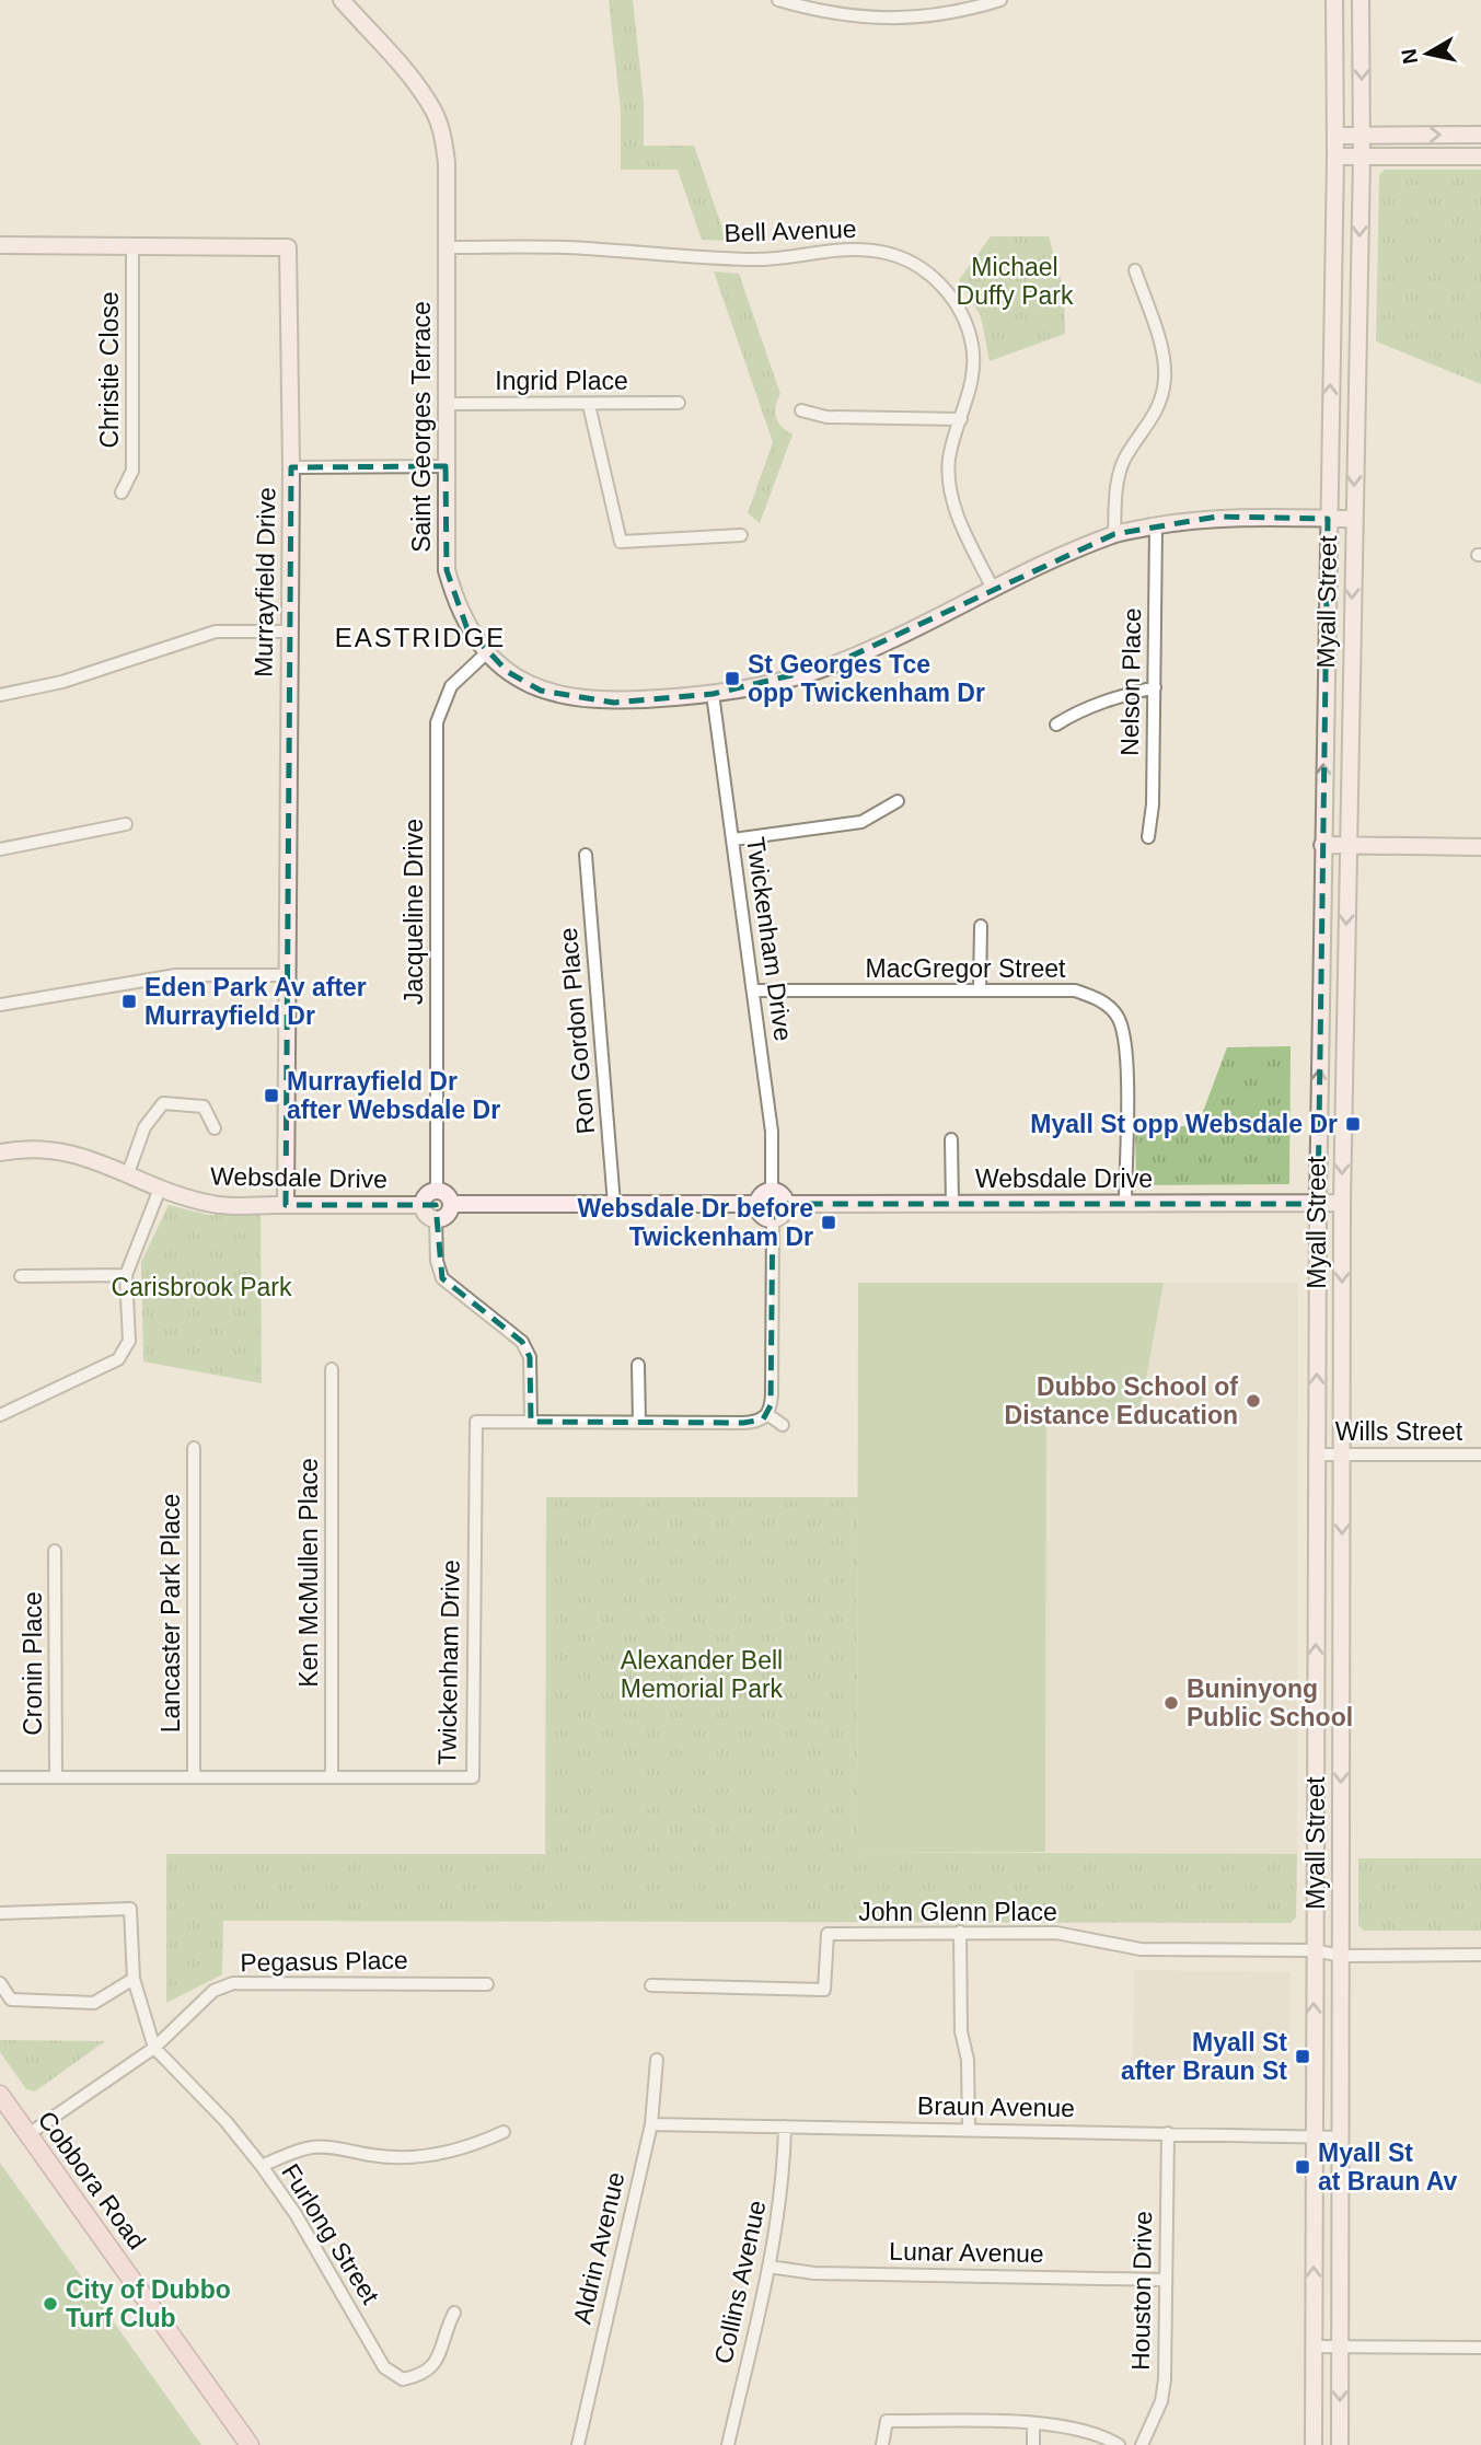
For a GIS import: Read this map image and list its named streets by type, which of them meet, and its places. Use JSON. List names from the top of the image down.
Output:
{
  "streets": {
    "main road": ["Cobbora Road"],
    "street": [
      "Bell Avenue",
      "Christie Close",
      "Ingrid Place",
      "Saint Georges Terrace",
      "Murrayfield Drive",
      "Myall Street",
      "Nelson Place",
      "Jacqueline Drive",
      "Twickenham Drive",
      "MacGregor Street",
      "Ron Gordon Place",
      "Websdale Drive",
      "Wills Street",
      "Ken McMullen Place",
      "Lancaster Park Place",
      "Cronin Place",
      "John Glenn Place",
      "Pegasus Place",
      "Braun Avenue",
      "Furlong Street",
      "Aldrin Avenue",
      "Lunar Avenue",
      "Collins Avenue",
      "Houston Drive"
    ]
  },
  "crossings": [
    ["Bell Avenue", "Saint Georges Terrace"],
    ["Christie Close", "Murrayfield Drive"],
    ["Ingrid Place", "Saint Georges Terrace"],
    ["Saint Georges Terrace", "Myall Street"],
    ["Saint Georges Terrace", "Nelson Place"],
    ["Saint Georges Terrace", "Jacqueline Drive"],
    ["Saint Georges Terrace", "Twickenham Drive"],
    ["Murrayfield Drive", "Websdale Drive"],
    ["Myall Street", "Websdale Drive"],
    ["Myall Street", "Wills Street"],
    ["Myall Street", "John Glenn Place"],
    ["Myall Street", "Braun Avenue"],
    ["Jacqueline Drive", "Websdale Drive"],
    ["Twickenham Drive", "MacGregor Street"],
    ["Twickenham Drive", "Websdale Drive"],
    ["Twickenham Drive", "Ken McMullen Place"],
    ["Twickenham Drive", "Lancaster Park Place"],
    ["Twickenham Drive", "Cronin Place"],
    ["MacGregor Street", "Websdale Drive"],
    ["Pegasus Place", "Cobbora Road"],
    ["Pegasus Place", "Furlong Street"],
    ["Braun Avenue", "Aldrin Avenue"],
    ["Braun Avenue", "Collins Avenue"],
    ["Braun Avenue", "Houston Drive"],
    ["Lunar Avenue", "Collins Avenue"],
    ["Lunar Avenue", "Houston Drive"]
  ],
  "districts": ["EASTRIDGE"],
  "parks": ["Michael Duffy Park", "Carisbrook Park", "Alexander Bell Memorial Park"],
  "places": {
    "transit": [
      "St Georges Tce opp Twickenham Dr",
      "Eden Park Av after Murrayfield Dr",
      "Murrayfield Dr after Websdale Dr",
      "Myall St opp Websdale Dr",
      "Websdale Dr before Twickenham Dr",
      "Myall St after Braun St",
      "Myall St at Braun Av"
    ],
    "other": ["Dubbo School of Distance Education", "Buninyong Public School", "City of Dubbo Turf Club"]
  },
  "north": "left"
}
